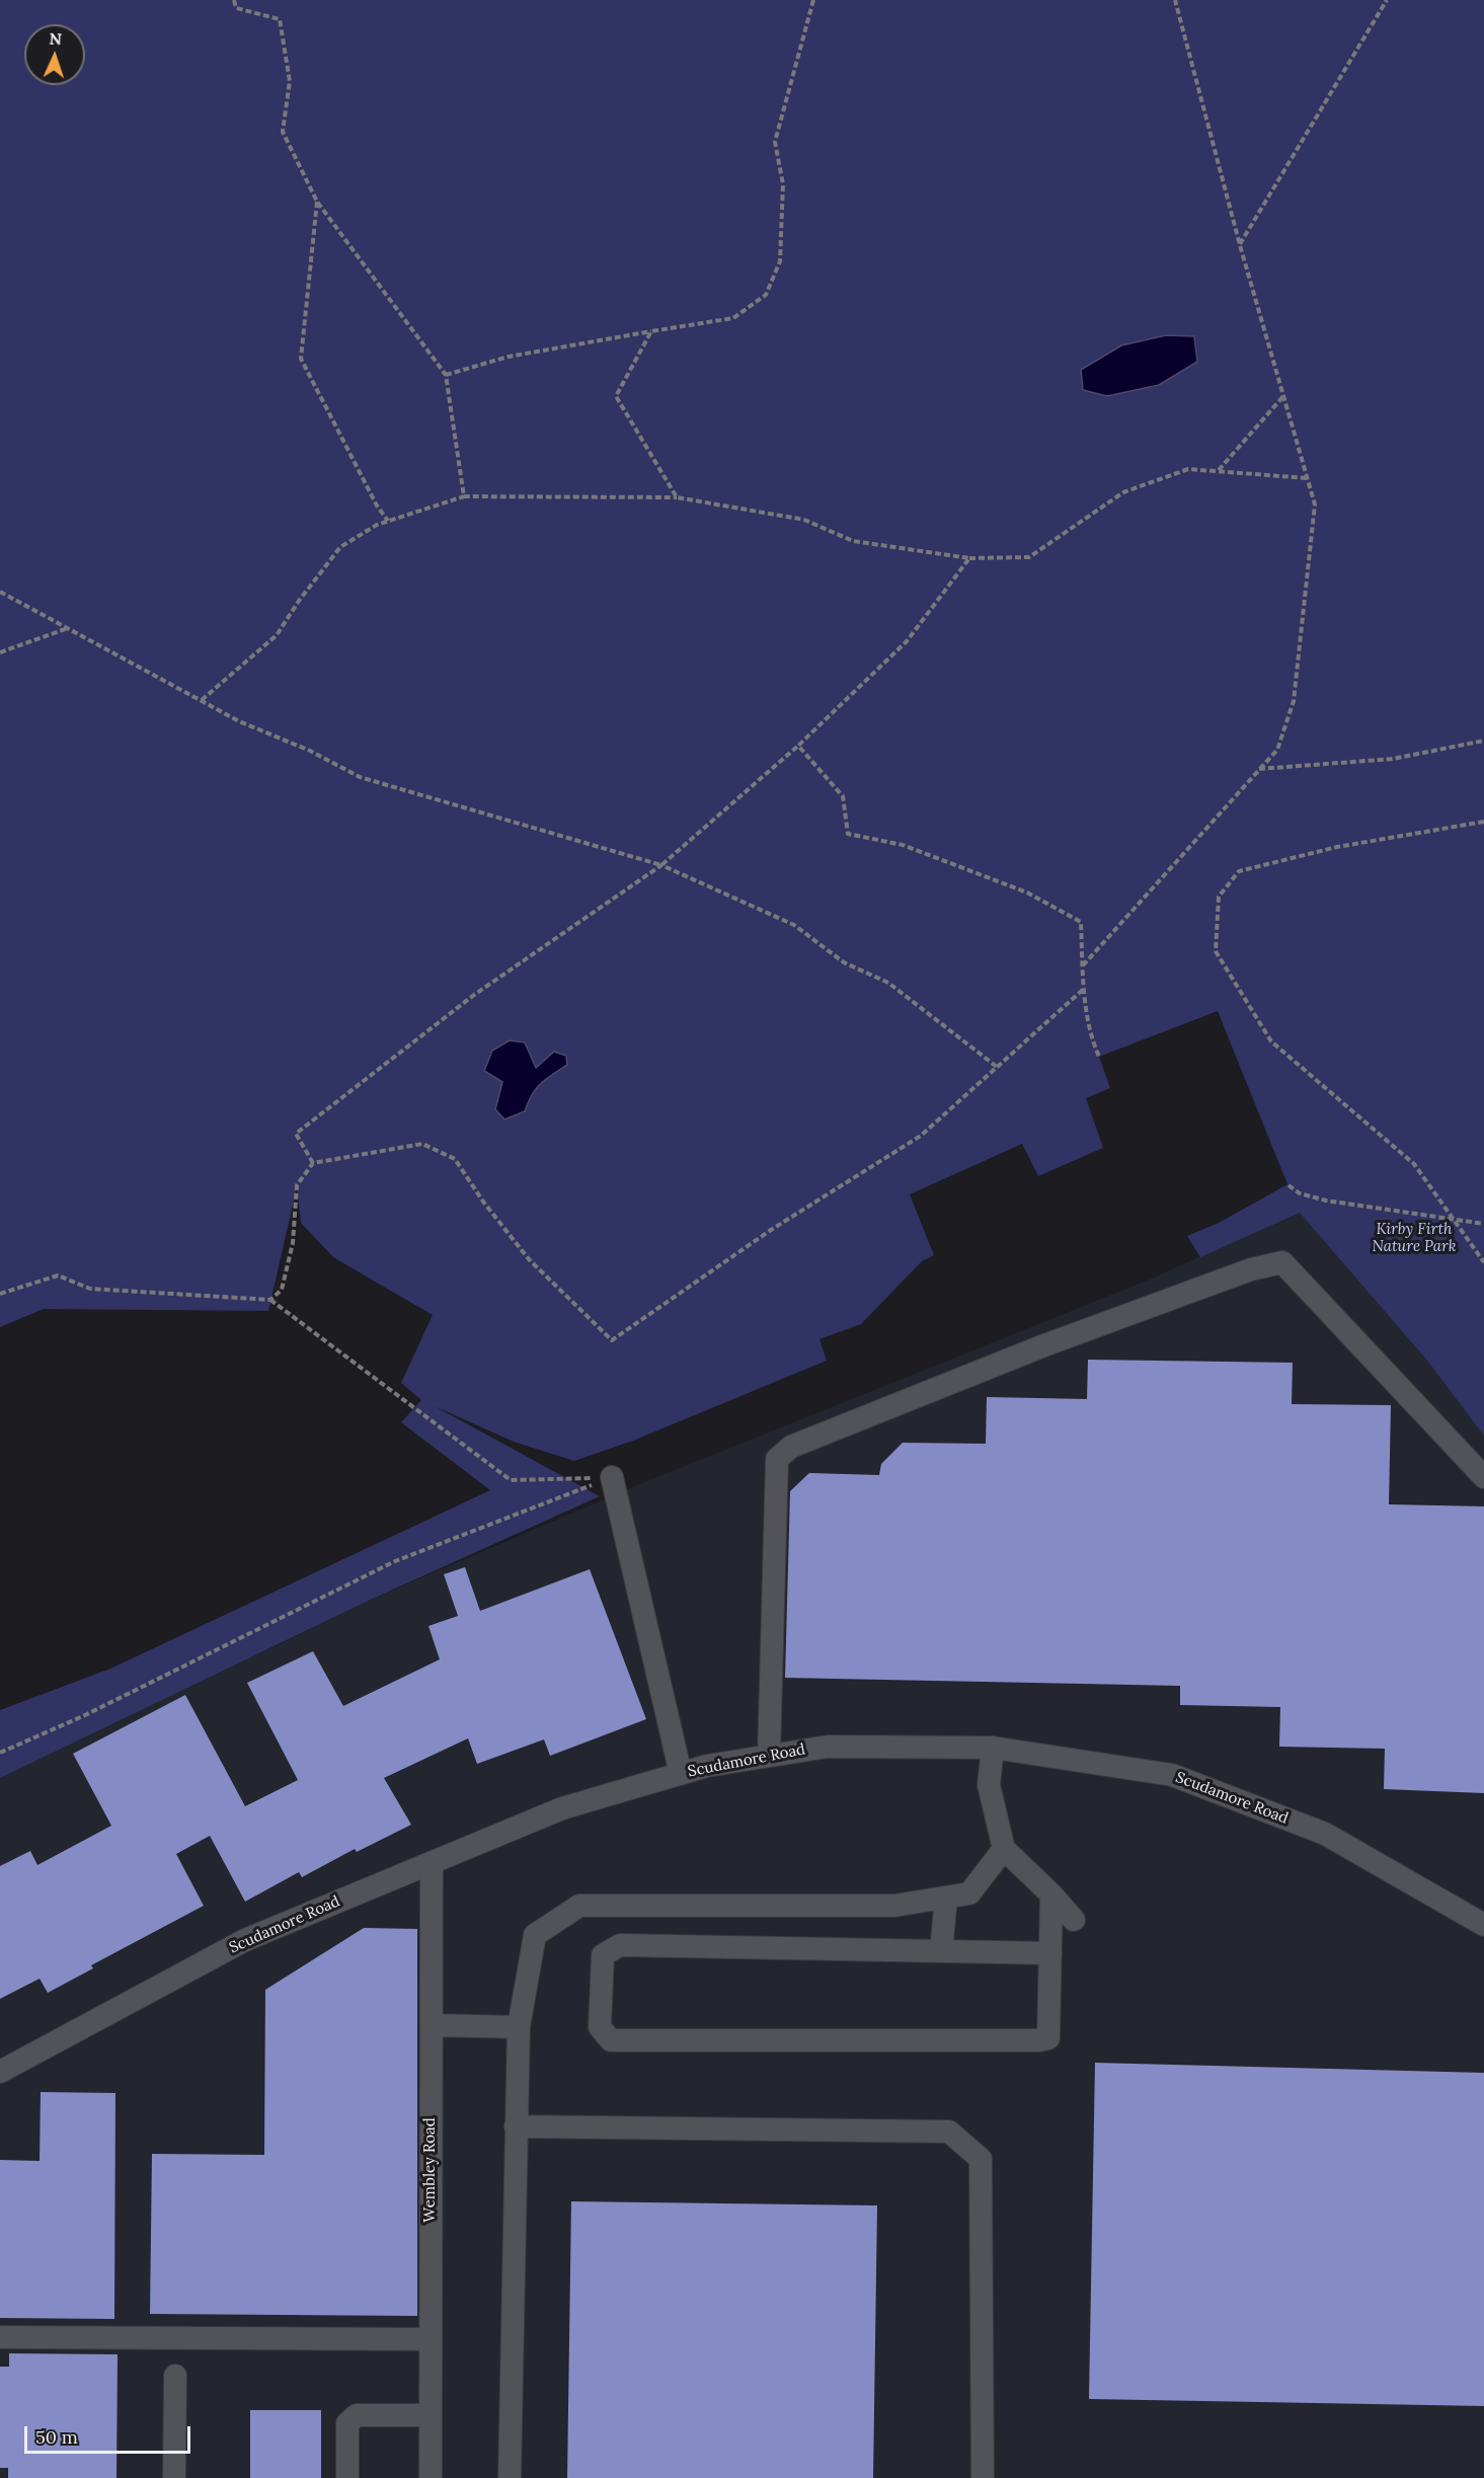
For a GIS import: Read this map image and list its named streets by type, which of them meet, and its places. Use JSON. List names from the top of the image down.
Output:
{
  "streets": {
    "street": ["Scudamore Road", "Wembley Road"]
  },
  "crossings": [
    ["Scudamore Road", "Wembley Road"]
  ],
  "parks": ["Kirby Firth Nature Park"],
  "scale_bar": "50 m",
  "north": "top"
}
